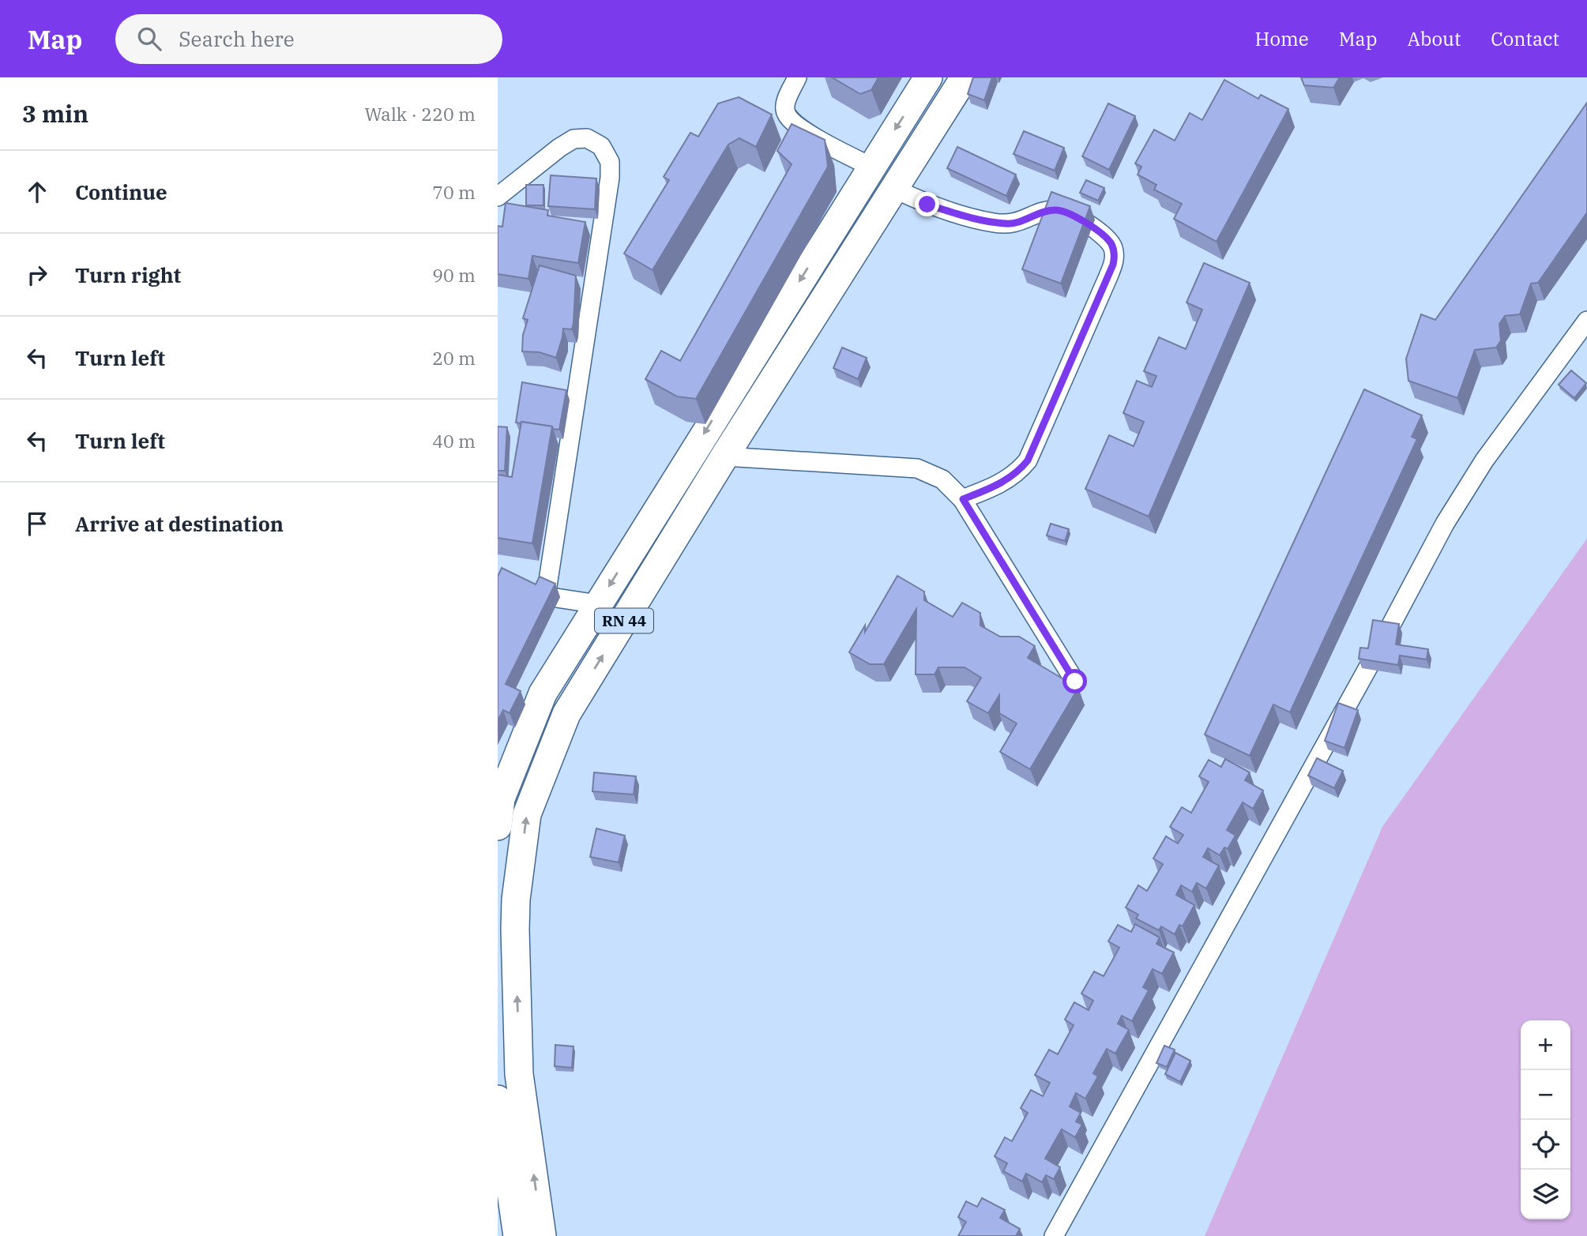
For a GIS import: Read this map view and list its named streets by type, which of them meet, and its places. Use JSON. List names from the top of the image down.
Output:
{
  "streets": {
    "main road": ["RN 44"]
  },
  "page": {
    "header": "Map",
    "search": "Search here",
    "nav": [
      "Home",
      "Map",
      "About",
      "Contact"
    ],
    "heading": ["3 min", "Walk · 220 m"],
    "list": [
      ["Continue", "70 m"],
      ["Turn right", "90 m"],
      ["Turn left", "20 m"],
      ["Turn left", "40 m"],
      "Arrive at destination"
    ],
    "map_buttons": ["+", "−"]
  }
}
